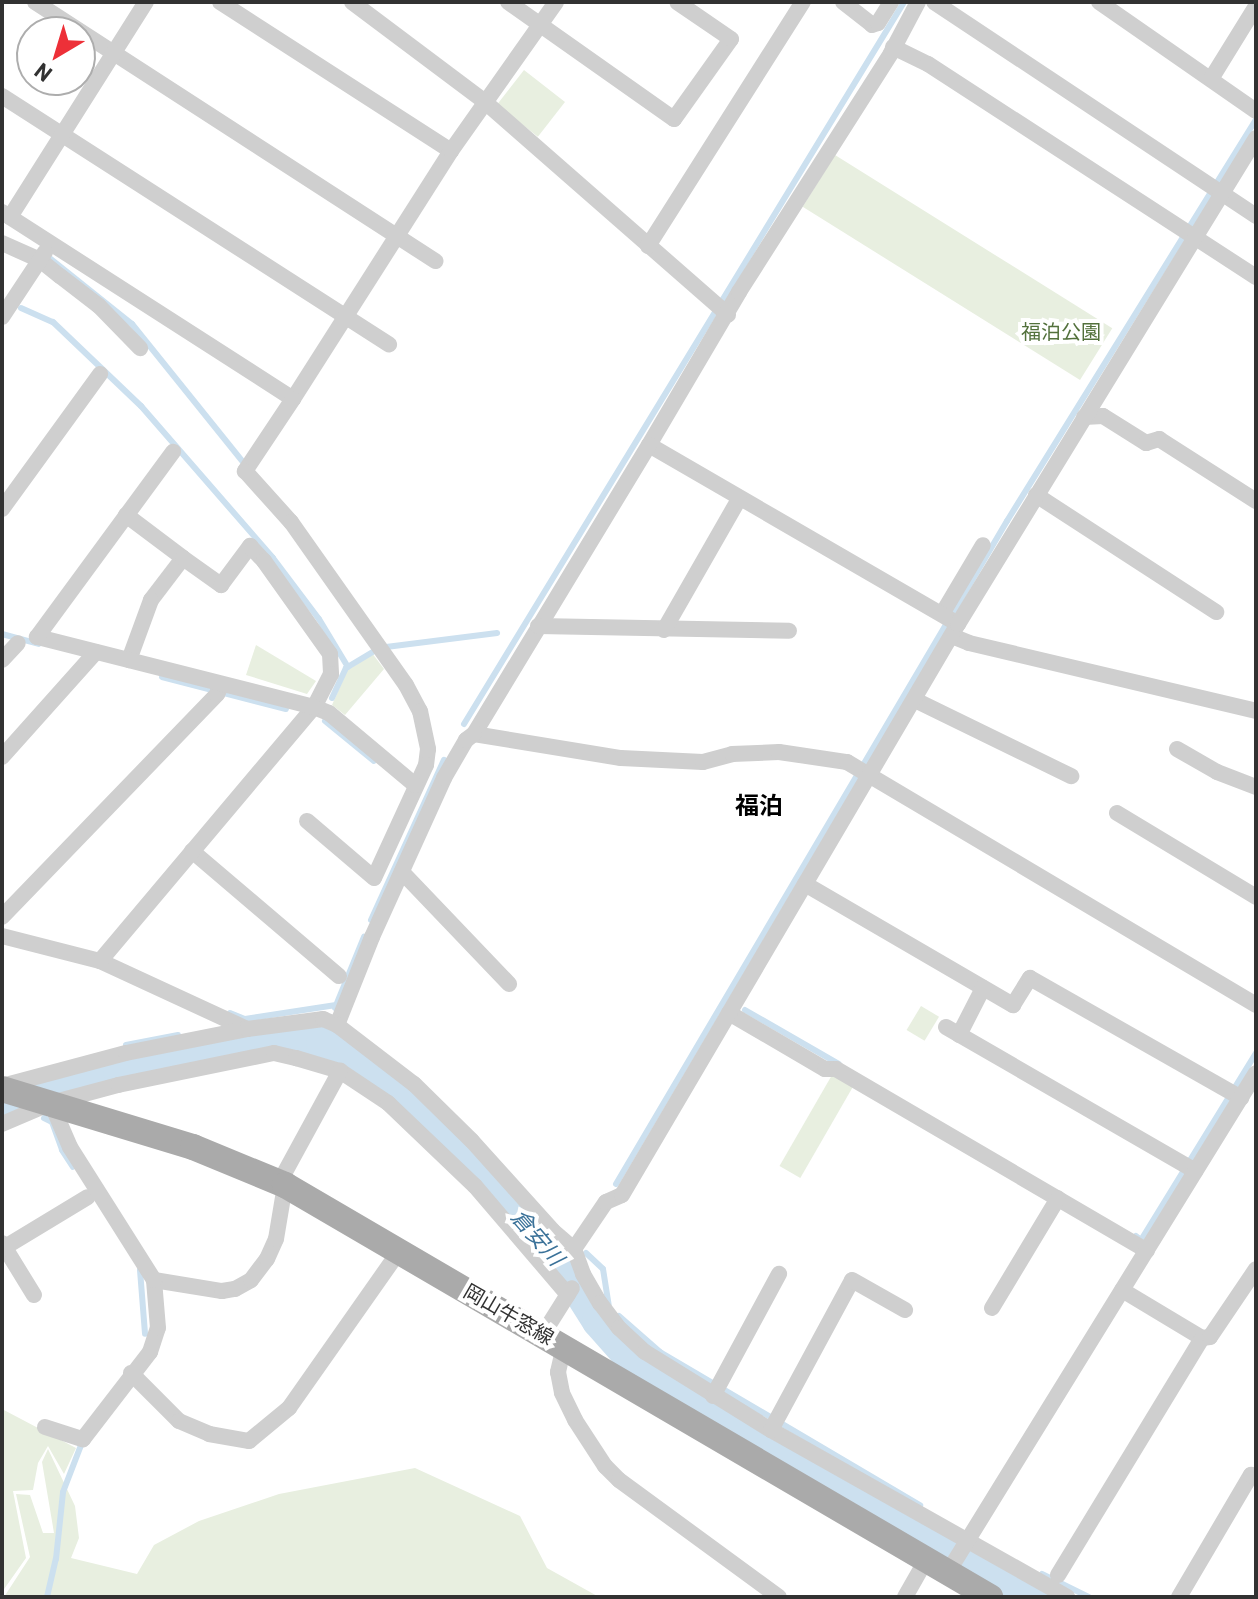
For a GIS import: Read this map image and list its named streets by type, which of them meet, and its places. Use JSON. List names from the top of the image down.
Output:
{
  "streets": {
    "main road": ["岡山牛窓線"]
  },
  "districts": ["福泊"],
  "water": ["倉安川"],
  "parks": ["福泊公園"],
  "north": "bottom left"
}
